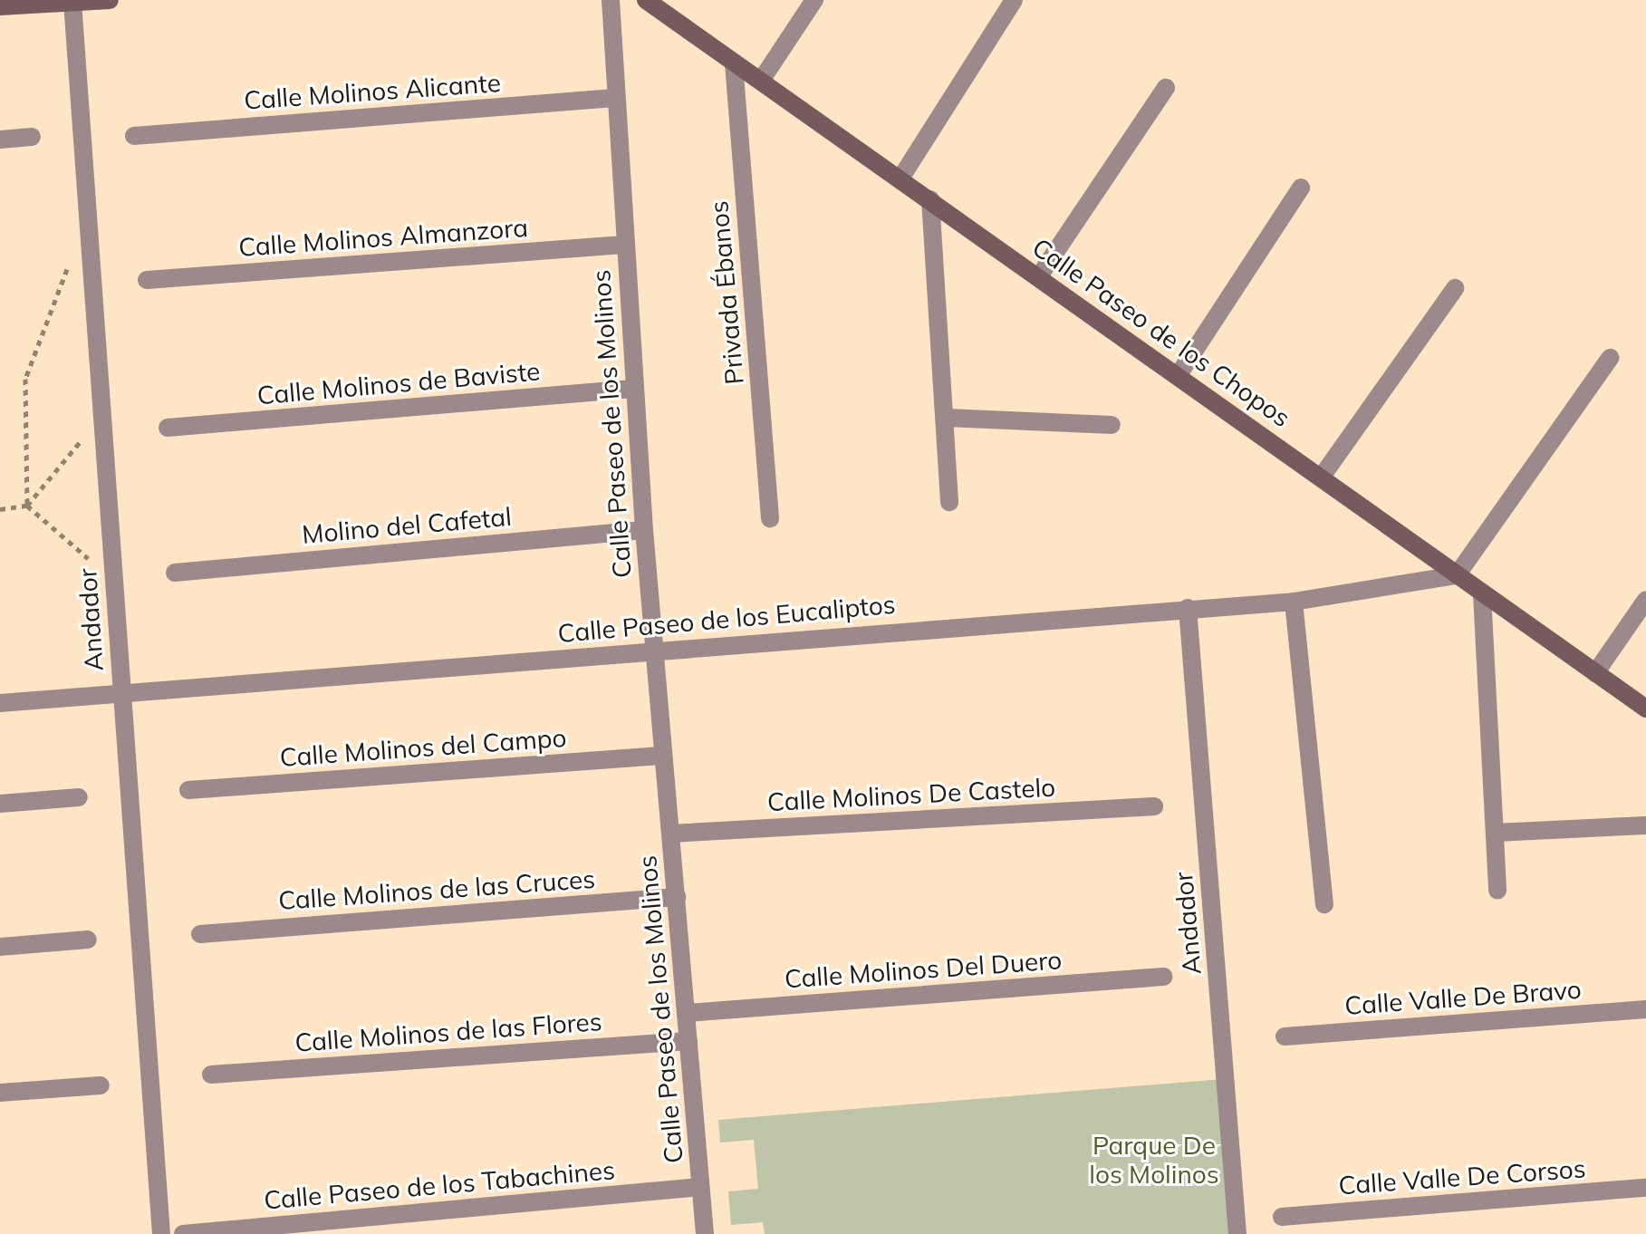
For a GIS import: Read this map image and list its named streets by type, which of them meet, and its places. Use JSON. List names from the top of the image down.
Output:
{
  "streets": {
    "main road": ["Calle Paseo de los Chopos"],
    "street": [
      "Calle Molinos Alicante",
      "Calle Molinos Almanzora",
      "Privada Ébanos",
      "Calle Molinos de Baviste",
      "Calle Paseo de los Molinos",
      "Molino del Cafetal",
      "Calle Paseo de los Eucaliptos",
      "Andador",
      "Calle Molinos del Campo",
      "Calle Molinos De Castelo",
      "Calle Molinos de las Cruces",
      "Calle Molinos Del Duero",
      "Calle Valle De Bravo",
      "Calle Molinos de las Flores",
      "Calle Valle De Corsos",
      "Calle Paseo de los Tabachines"
    ]
  },
  "crossings": [
    ["Calle Molinos Alicante", "Calle Paseo de los Molinos"],
    ["Calle Molinos Almanzora", "Calle Paseo de los Molinos"],
    ["Privada Ébanos", "Calle Paseo de los Chopos"],
    ["Calle Paseo de los Chopos", "Calle Paseo de los Eucaliptos"],
    ["Calle Molinos de Baviste", "Calle Paseo de los Molinos"],
    ["Calle Paseo de los Molinos", "Molino del Cafetal"],
    ["Calle Paseo de los Molinos", "Calle Paseo de los Eucaliptos"],
    ["Calle Paseo de los Molinos", "Calle Molinos del Campo"],
    ["Calle Paseo de los Molinos", "Calle Molinos De Castelo"],
    ["Calle Paseo de los Molinos", "Calle Molinos de las Cruces"],
    ["Calle Paseo de los Molinos", "Calle Molinos Del Duero"],
    ["Calle Paseo de los Molinos", "Calle Molinos de las Flores"],
    ["Calle Paseo de los Molinos", "Calle Paseo de los Tabachines"],
    ["Calle Paseo de los Eucaliptos", "Andador"]
  ],
  "parks": ["Parque De los Molinos"]
}
